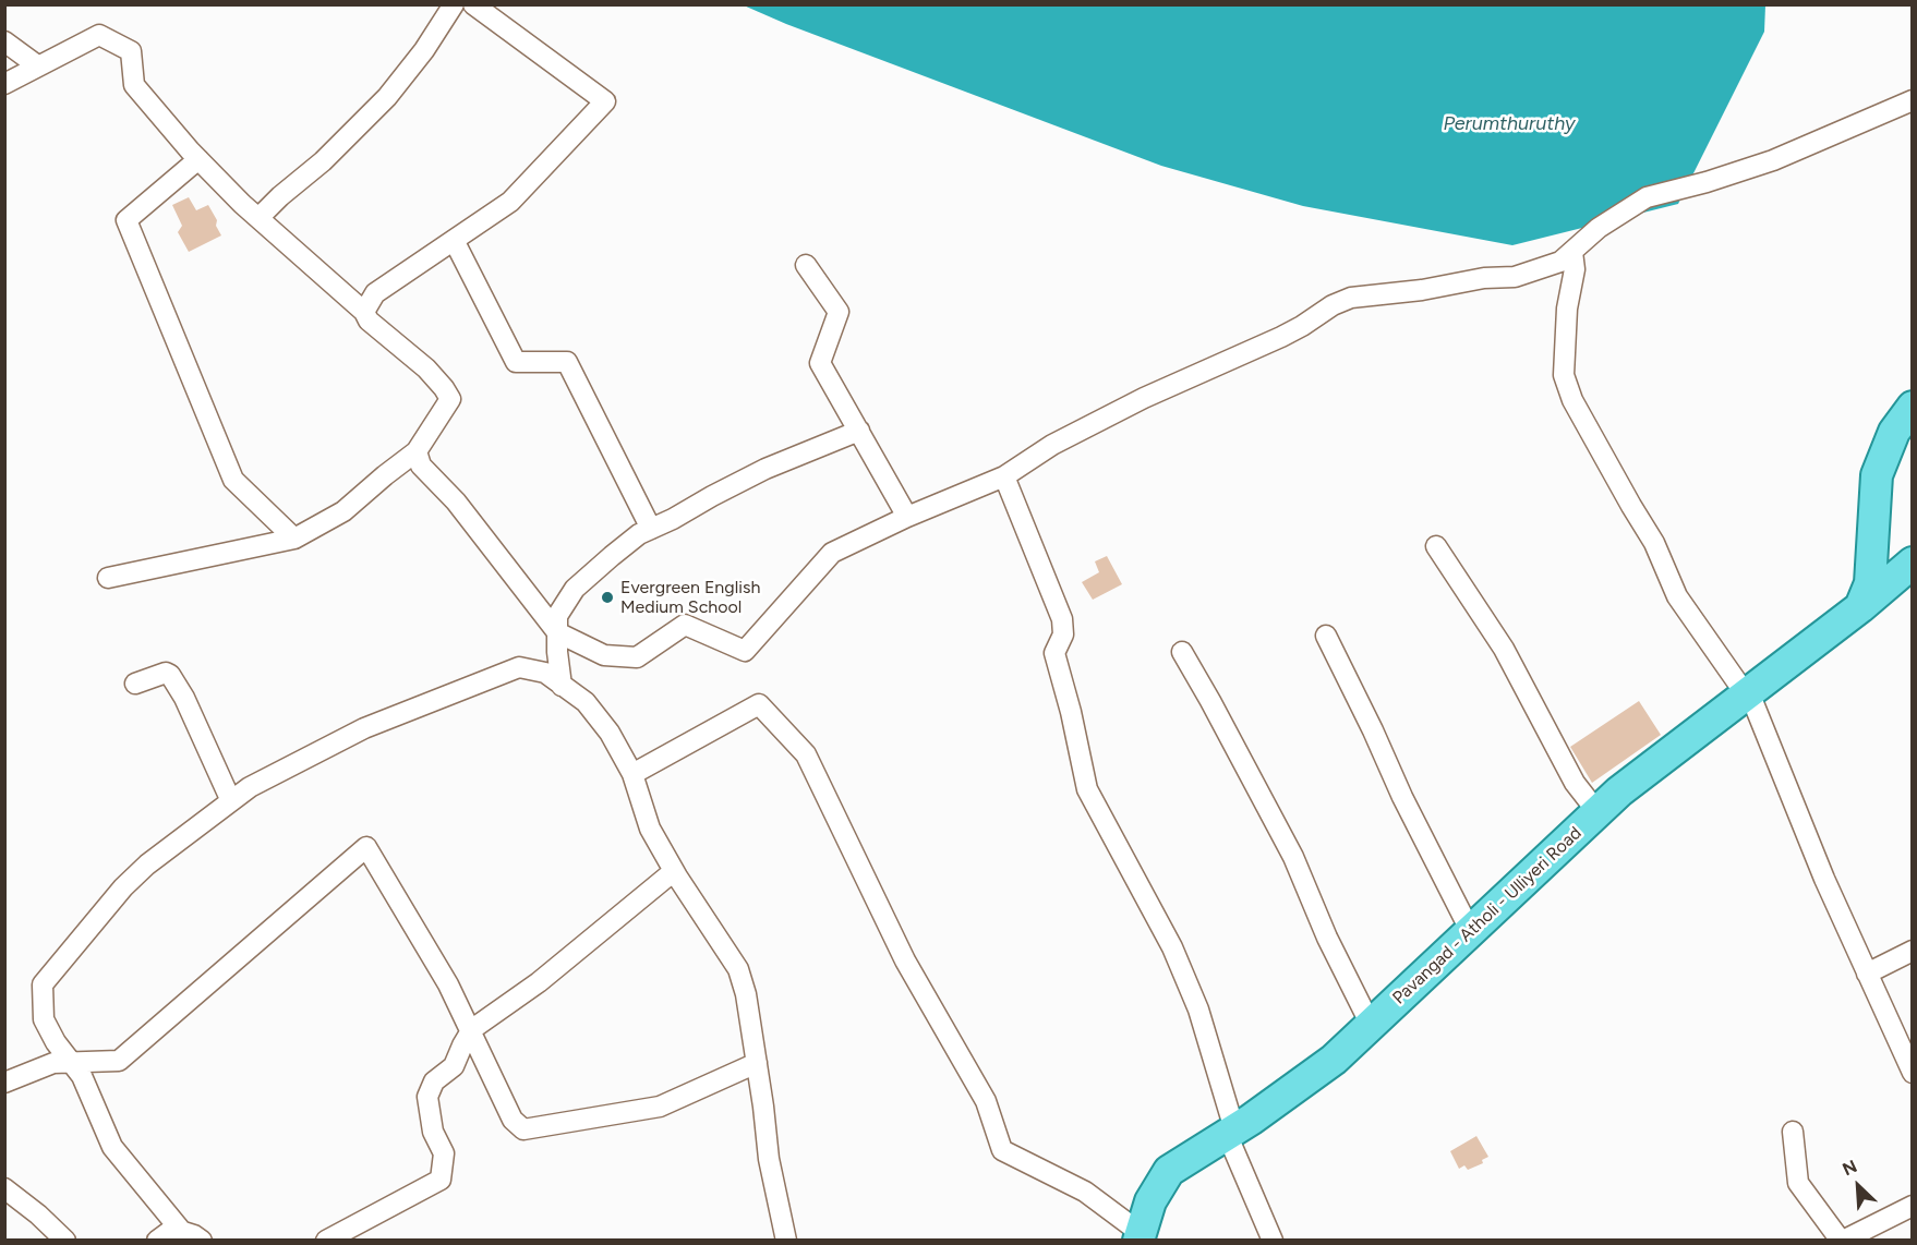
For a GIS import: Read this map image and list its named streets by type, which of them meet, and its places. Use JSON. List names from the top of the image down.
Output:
{
  "streets": {
    "main road": ["Pavangad - Atholi - Ulliyeri Road"]
  },
  "water": ["Perumthuruthy"],
  "places": ["Evergreen English Medium School"],
  "north": "top left"
}
